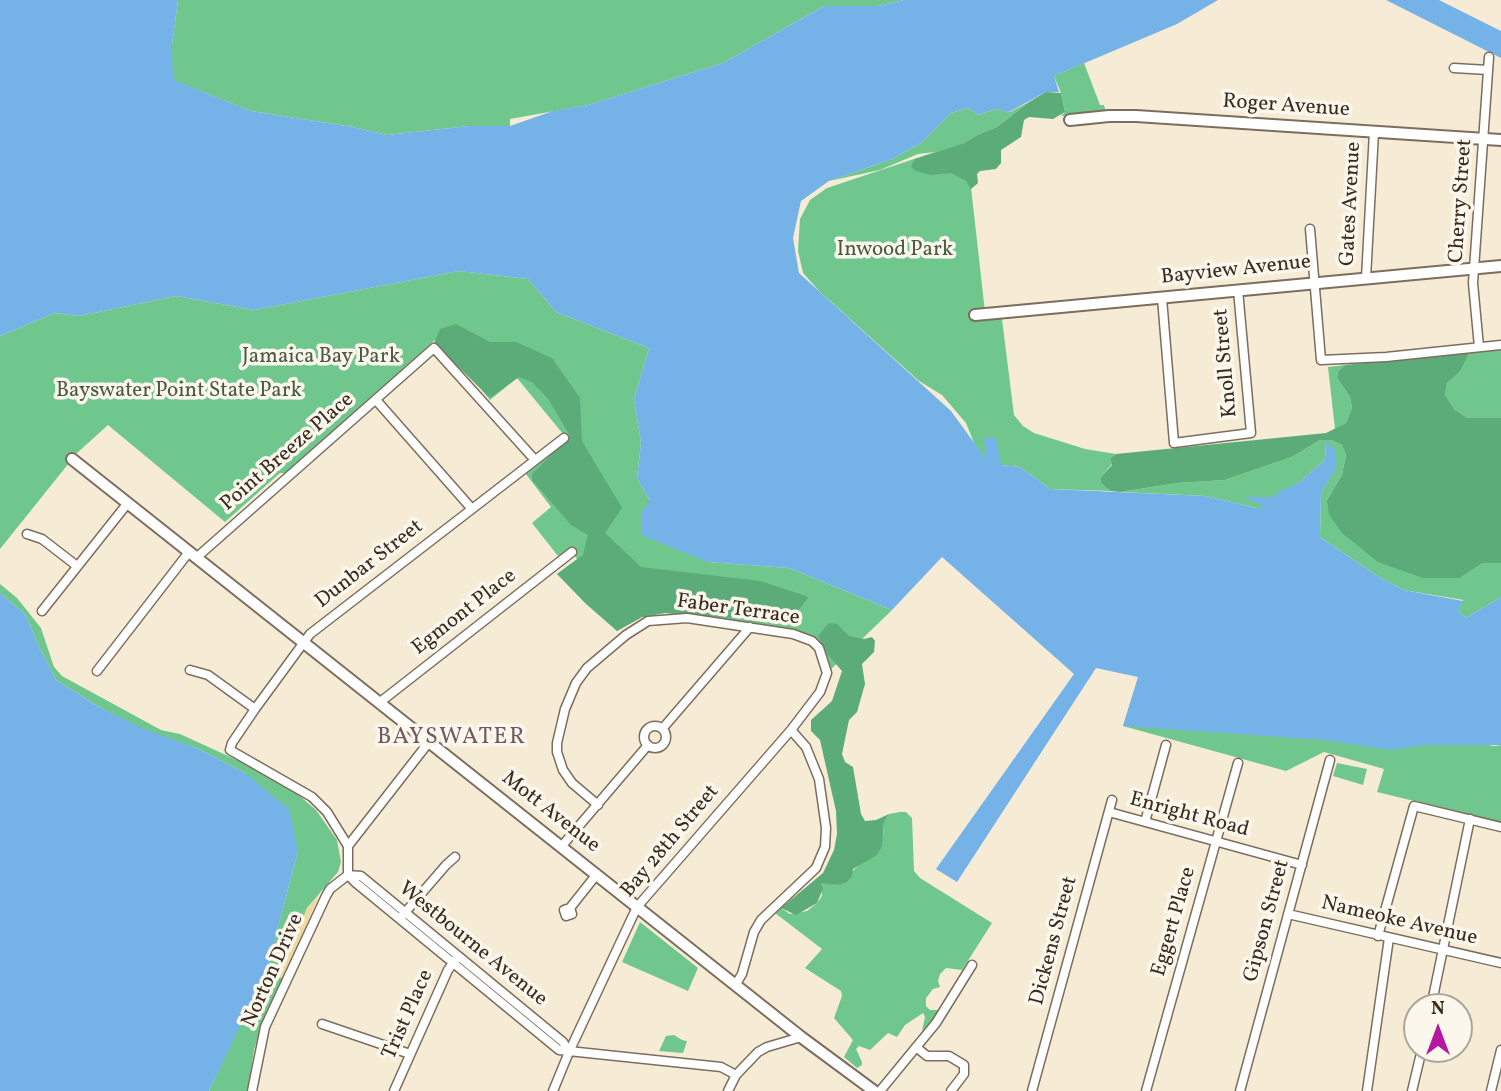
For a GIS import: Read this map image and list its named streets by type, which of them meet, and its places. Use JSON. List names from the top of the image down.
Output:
{
  "streets": {
    "street": [
      "Roger Avenue",
      "Cherry Street",
      "Gates Avenue",
      "Bayview Avenue",
      "Knoll Street",
      "Point Breeze Place",
      "Dunbar Street",
      "Faber Terrace",
      "Egmont Place",
      "Mott Avenue",
      "Enright Road",
      "Bay 28th Street",
      "Gipson Street",
      "Eggert Place",
      "Nameoke Avenue",
      "Dickens Street",
      "Westbourne Avenue",
      "Norton Drive",
      "Trist Place"
    ]
  },
  "crossings": [
    ["Roger Avenue", "Cherry Street"],
    ["Roger Avenue", "Gates Avenue"],
    ["Cherry Street", "Bayview Avenue"],
    ["Gates Avenue", "Bayview Avenue"],
    ["Bayview Avenue", "Knoll Street"],
    ["Point Breeze Place", "Dunbar Street"],
    ["Point Breeze Place", "Mott Avenue"],
    ["Dunbar Street", "Mott Avenue"],
    ["Faber Terrace", "Bay 28th Street"],
    ["Egmont Place", "Mott Avenue"],
    ["Mott Avenue", "Bay 28th Street"],
    ["Enright Road", "Gipson Street"],
    ["Enright Road", "Eggert Place"],
    ["Enright Road", "Dickens Street"],
    ["Bay 28th Street", "Westbourne Avenue"],
    ["Gipson Street", "Nameoke Avenue"],
    ["Westbourne Avenue", "Norton Drive"],
    ["Westbourne Avenue", "Trist Place"]
  ],
  "districts": ["BAYSWATER"],
  "parks": ["Inwood Park", "Jamaica Bay Park", "Bayswater Point State Park"],
  "north": "top"
}
